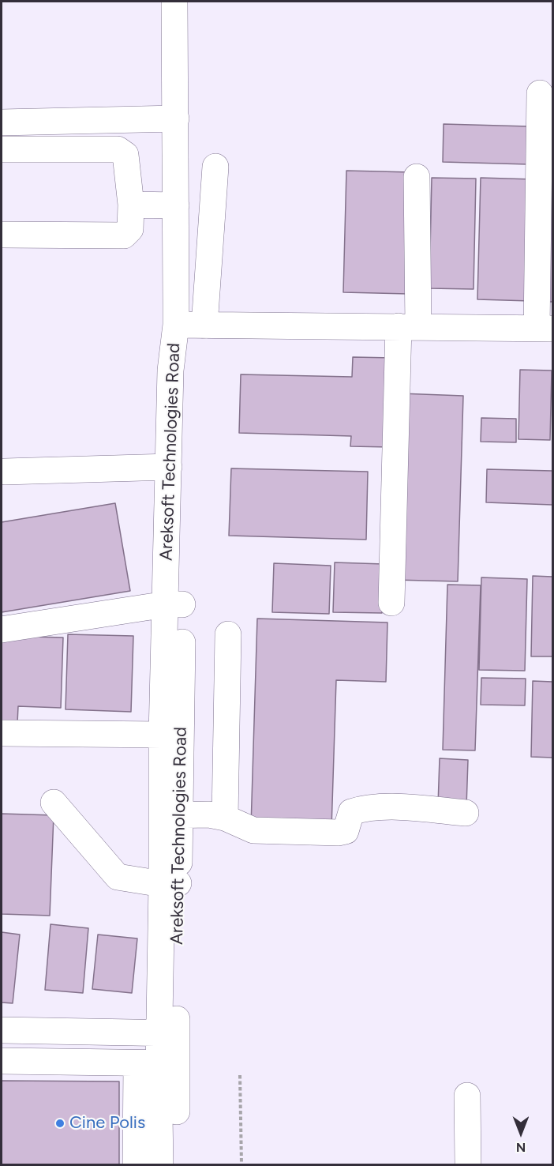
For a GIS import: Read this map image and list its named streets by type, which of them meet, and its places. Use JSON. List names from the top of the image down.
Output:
{
  "streets": {
    "street": ["Areksoft Technologies Road"]
  },
  "places": ["Cine Polis"],
  "north": "bottom"
}
